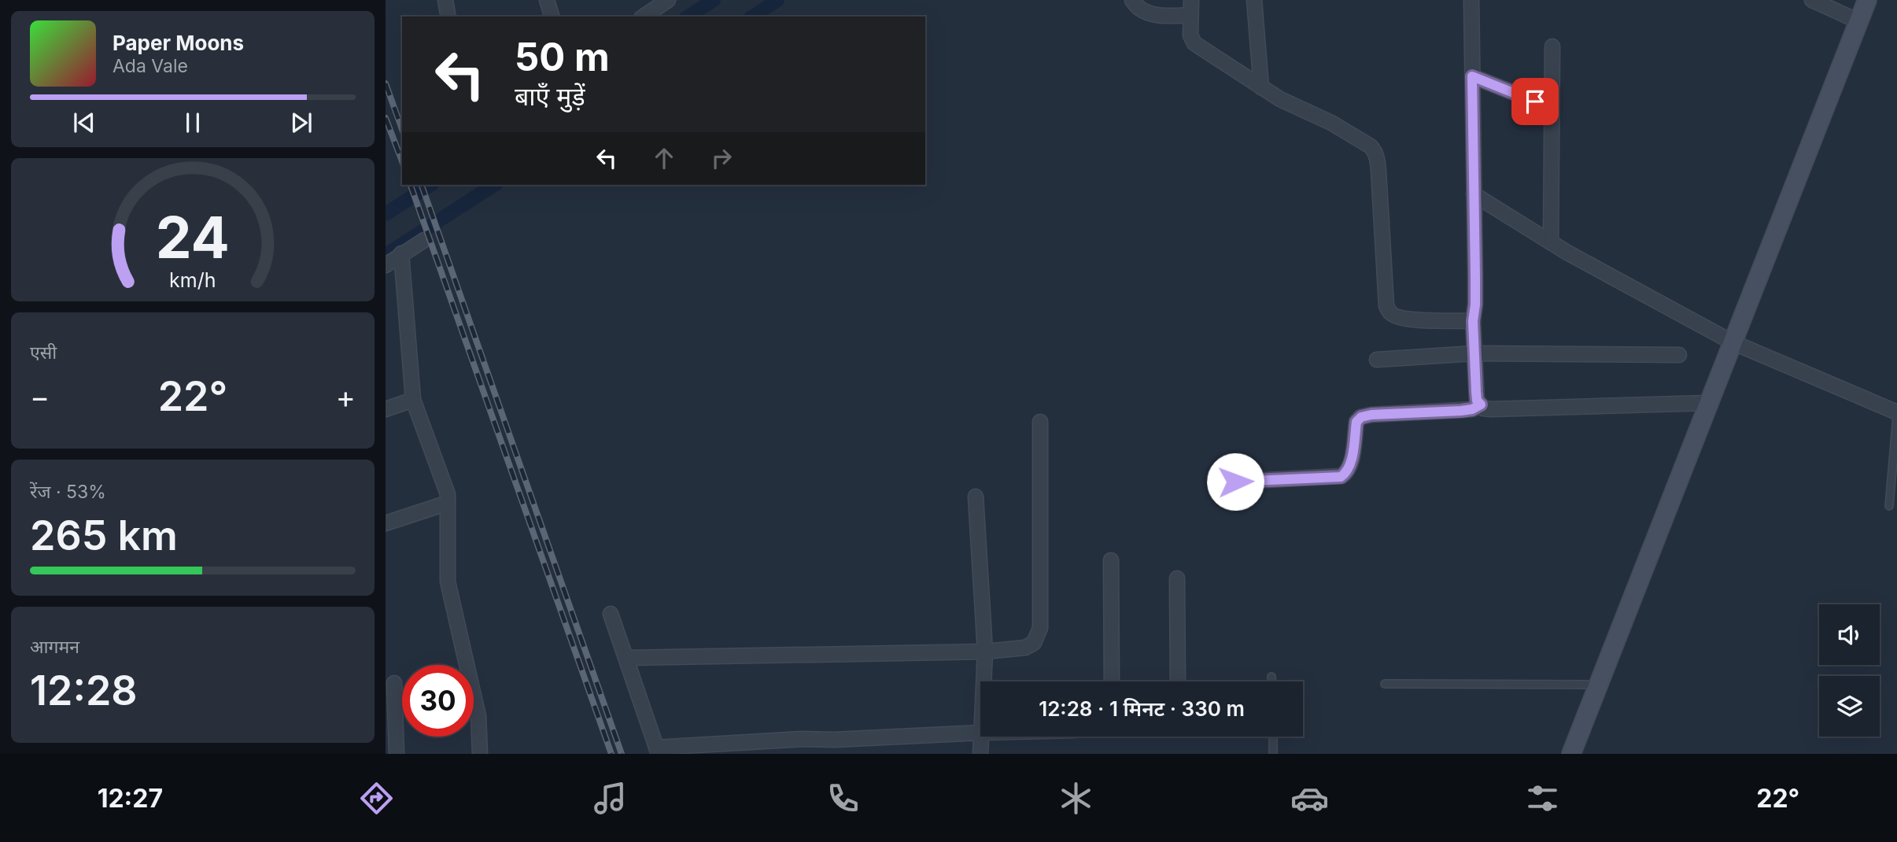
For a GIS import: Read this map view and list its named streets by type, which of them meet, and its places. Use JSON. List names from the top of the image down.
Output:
{
  "page": {
    "turn": ["50 m", "बाएँ मुड़ें"],
    "song": ["Paper Moons", "Ada Vale"],
    "tile": [
      "एसी",
      ["रेंज · 53%", "265 km"],
      ["आगमन", "12:28"]
    ],
    "heat": ["−", "22°", "+"],
    "limit": "30",
    "trip": "12:28 · 1 मिनट · 330 m",
    "tabs": ["12:27", "22°"],
    "gauge": ["24", "km/h"]
  }
}
